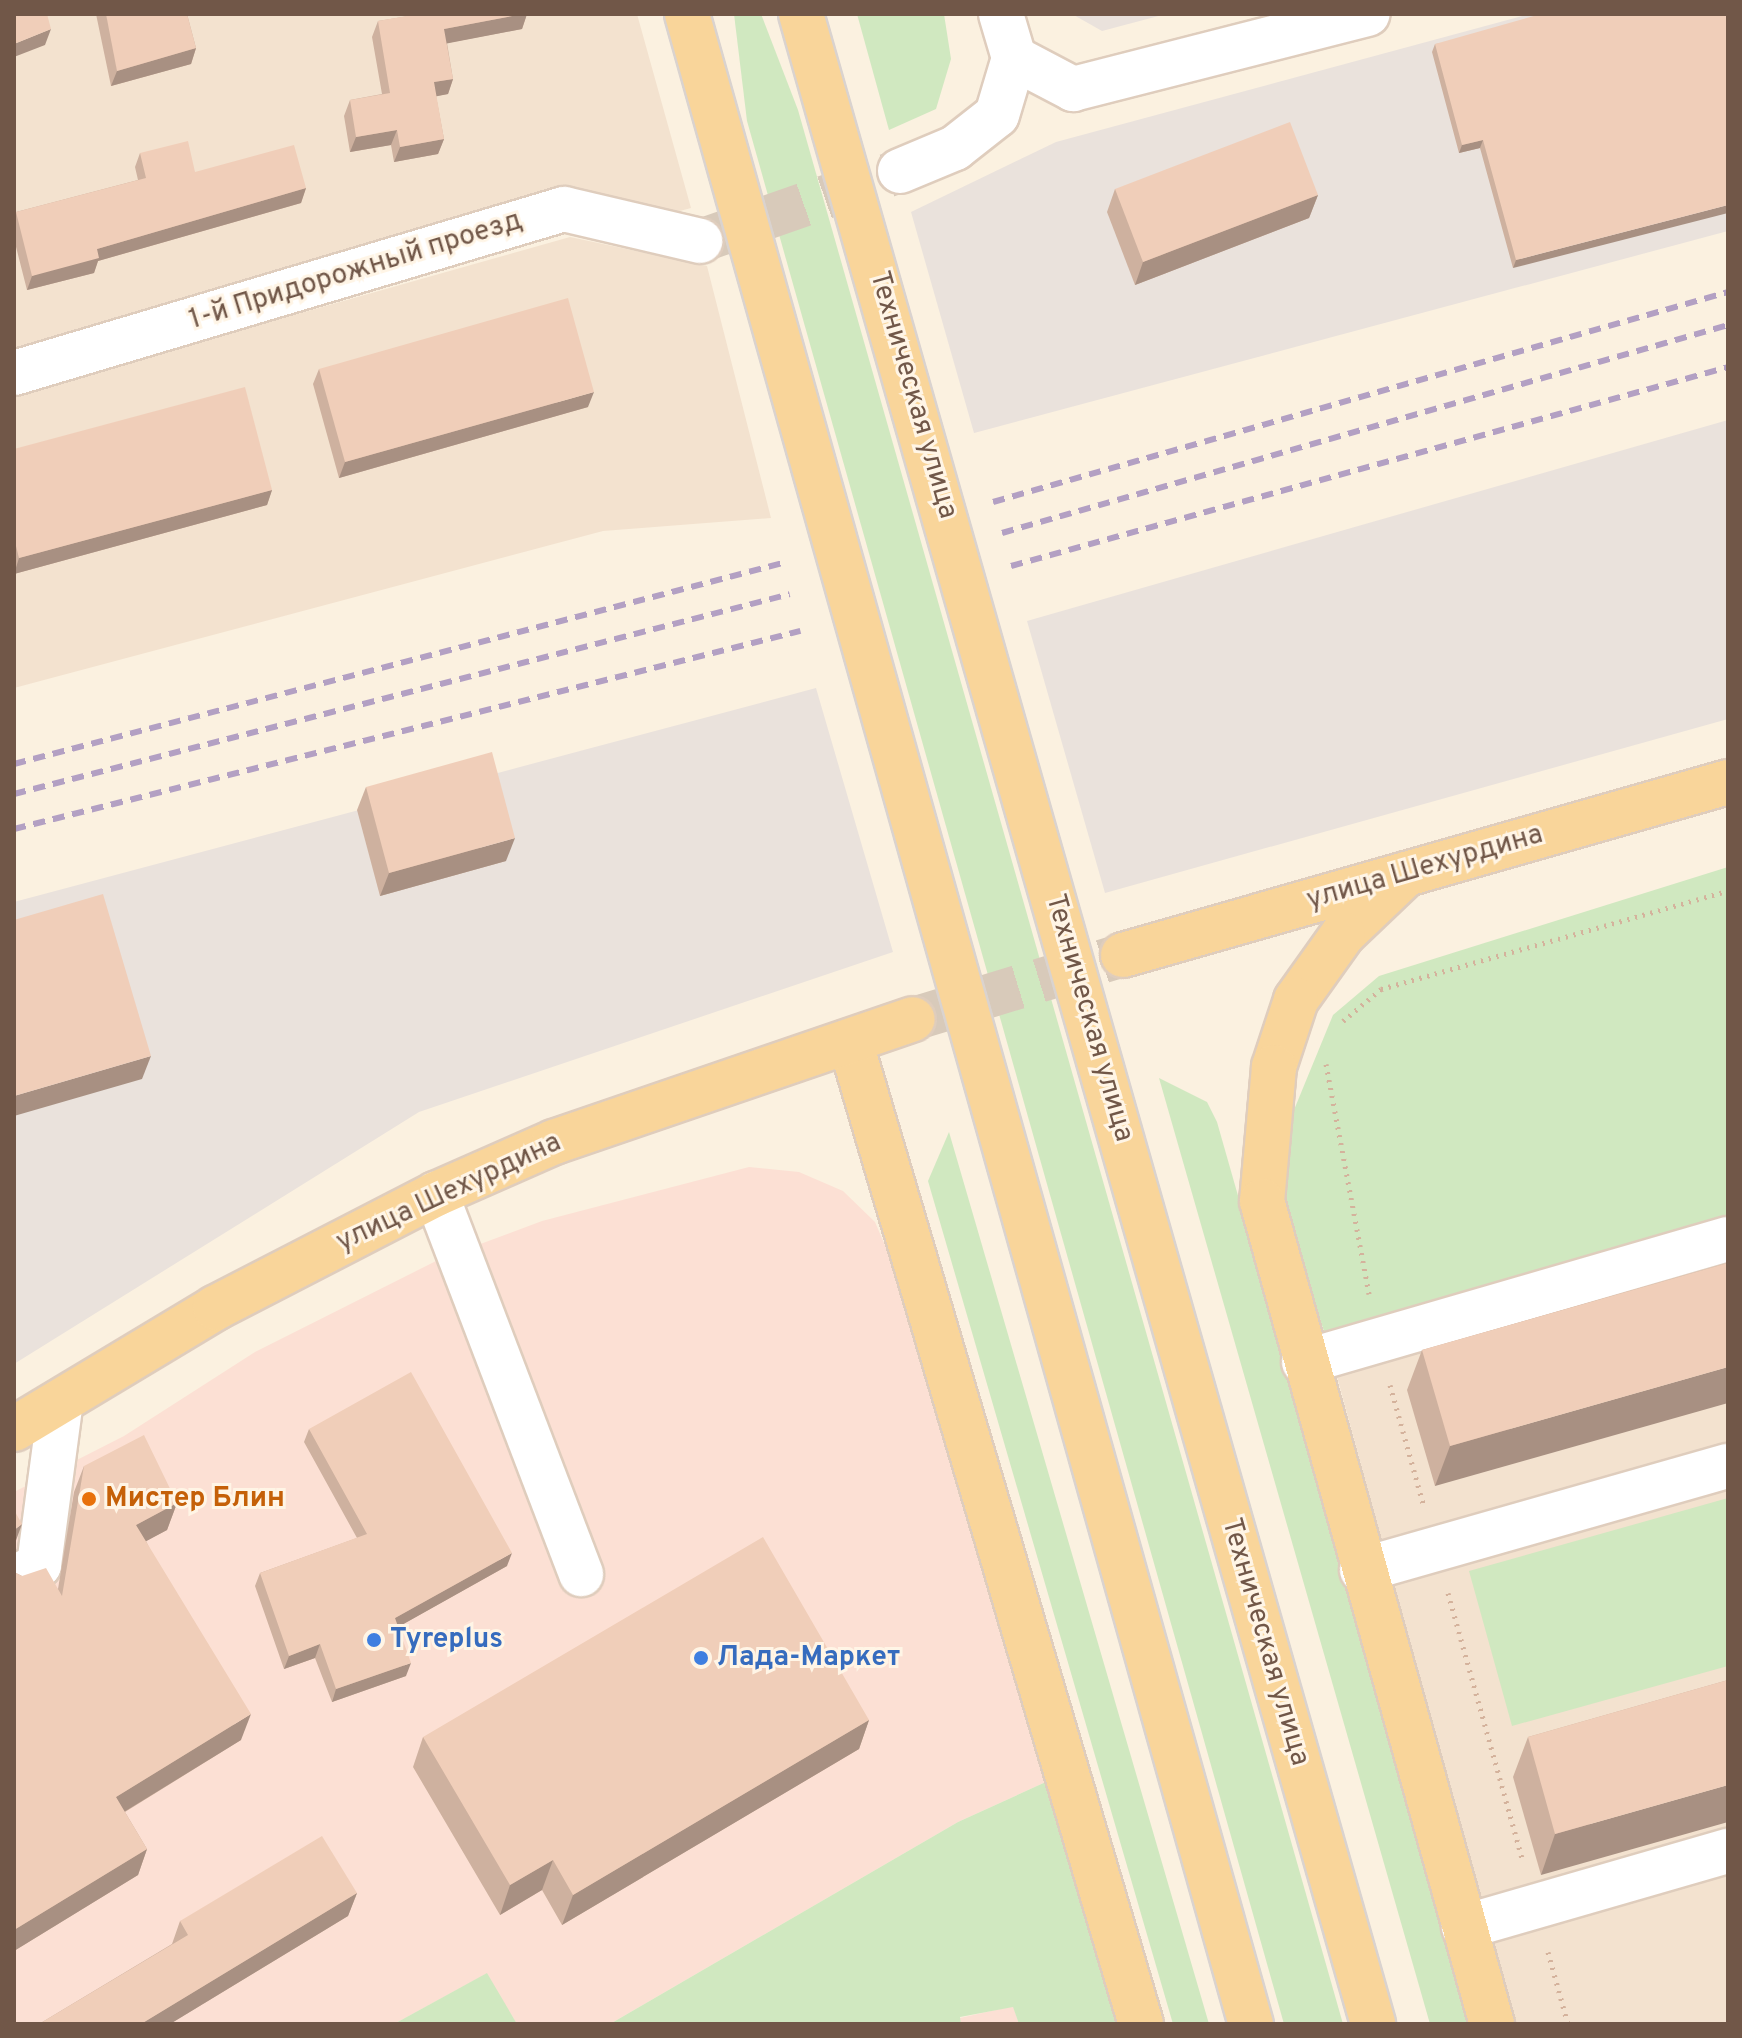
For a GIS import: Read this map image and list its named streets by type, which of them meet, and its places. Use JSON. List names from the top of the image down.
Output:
{
  "streets": {
    "main road": ["Техническая улица", "улица Шехурдина"],
    "street": ["1-й Придорожный проезд"]
  },
  "places": ["Мистер Блин", "Tyreplus", "Лада-Маркет"]
}
